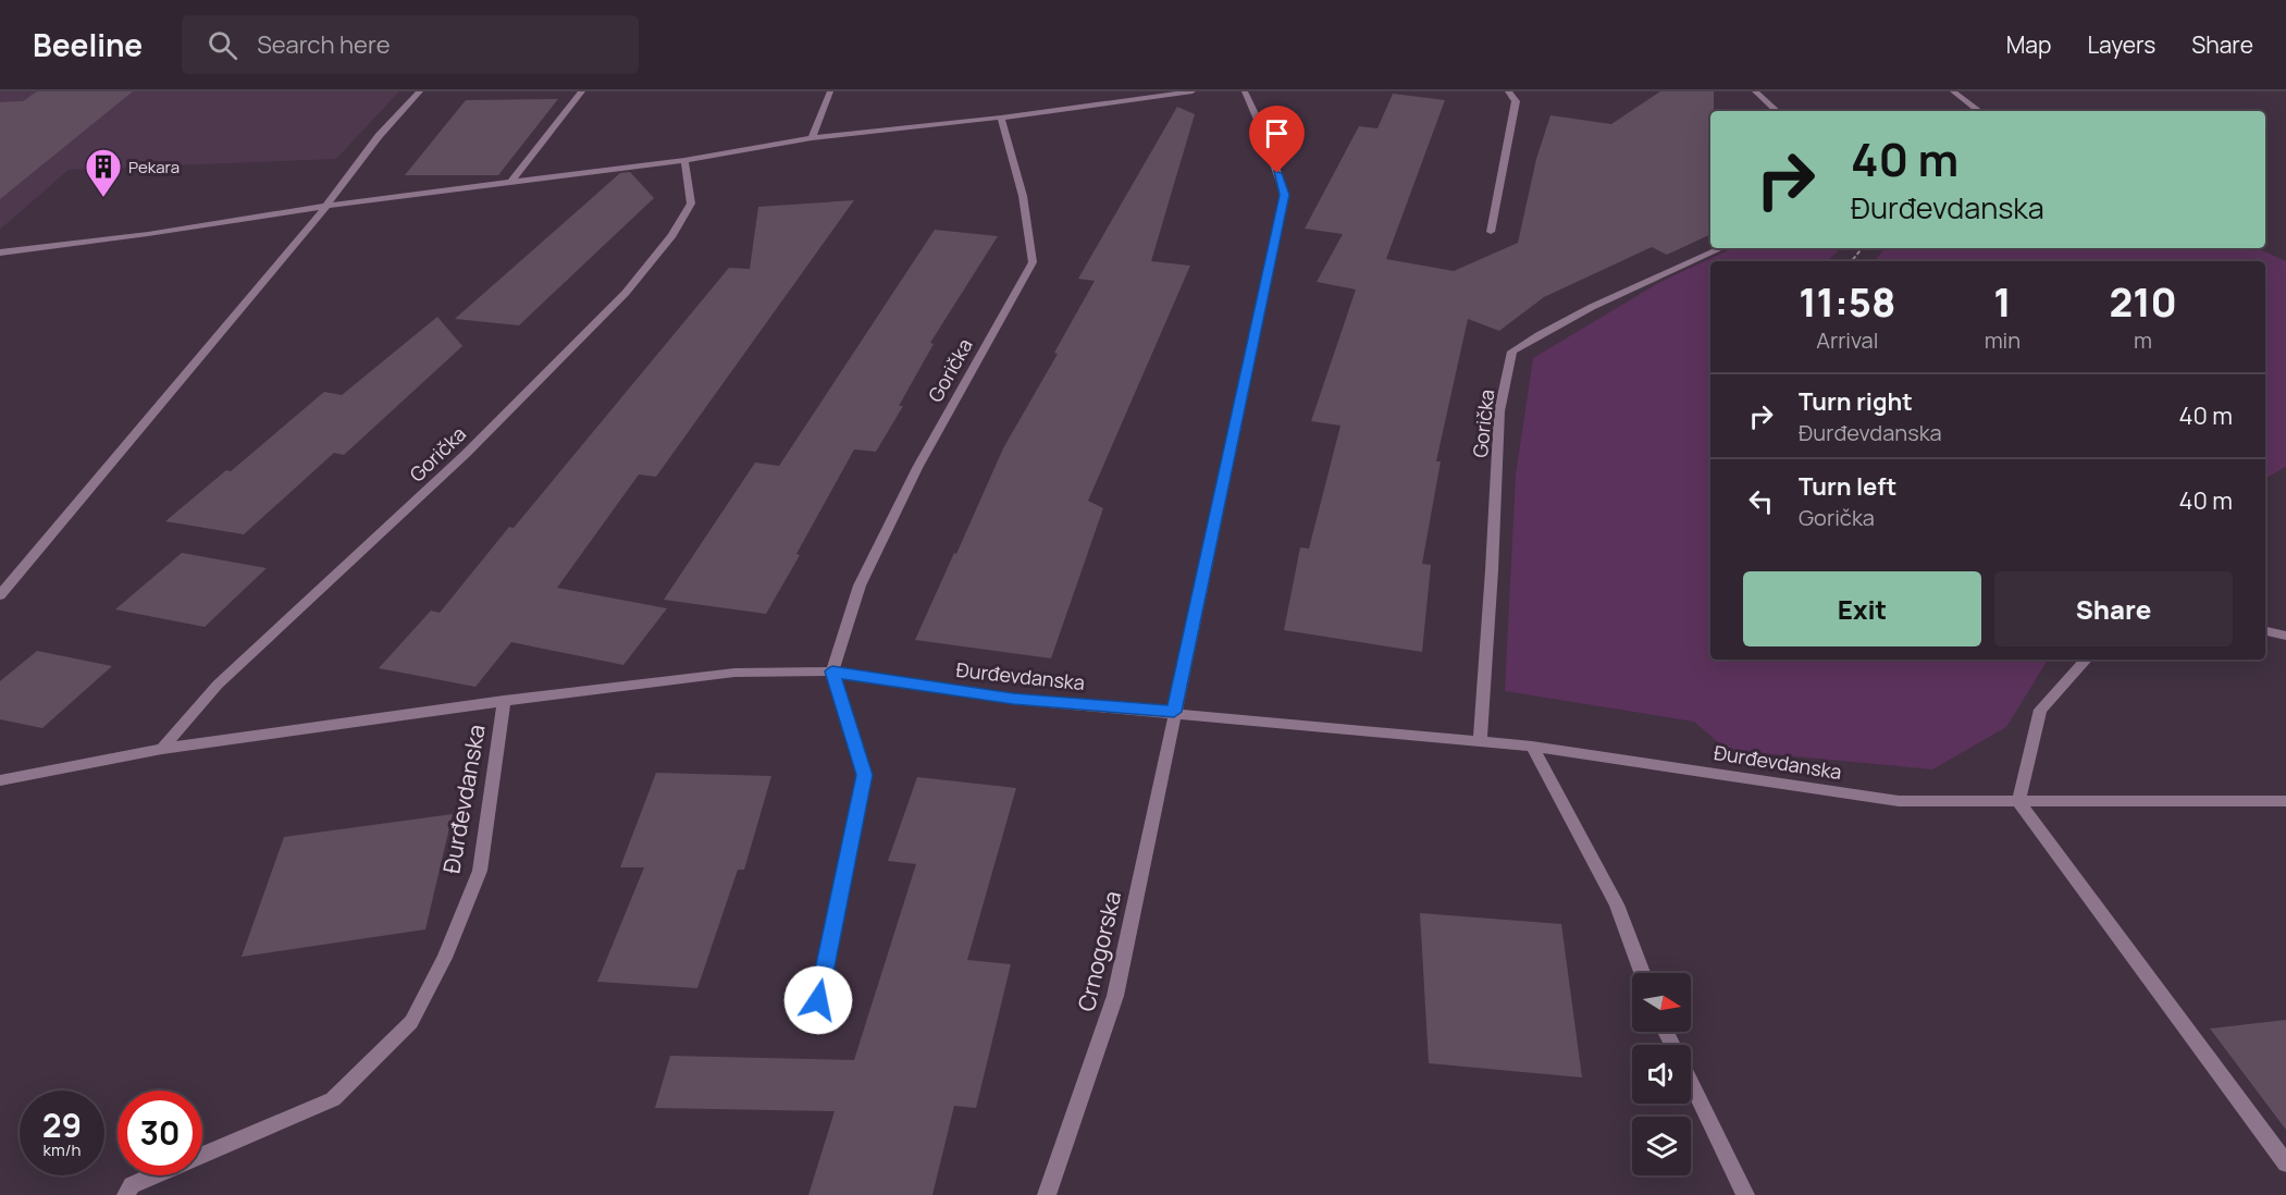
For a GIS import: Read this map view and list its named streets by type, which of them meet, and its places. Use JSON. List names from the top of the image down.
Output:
{
  "streets": {
    "street": ["Gorička", "Đurđevdanska", "Crnogorska"]
  },
  "crossings": [
    ["Gorička", "Đurđevdanska"],
    ["Đurđevdanska", "Crnogorska"]
  ],
  "places": {
    "building": ["Pekara"]
  },
  "north": "right",
  "page": {
    "header": "Beeline",
    "search": "Search here",
    "nav": ["Map", "Layers", "Share"],
    "turn": ["40 m", "Đurđevdanska"],
    "eta": [
      "11:58",
      "Arrival",
      "1",
      "min",
      "210",
      "m"
    ],
    "list": [
      {
        "name": "Turn right",
        "note": "Đurđevdanska",
        "value": "40 m"
      },
      {
        "name": "Turn left",
        "note": "Gorička",
        "value": "40 m"
      }
    ],
    "buttons": ["Exit", "Share"],
    "speed": "29 km/h",
    "limit": "30"
  }
}
